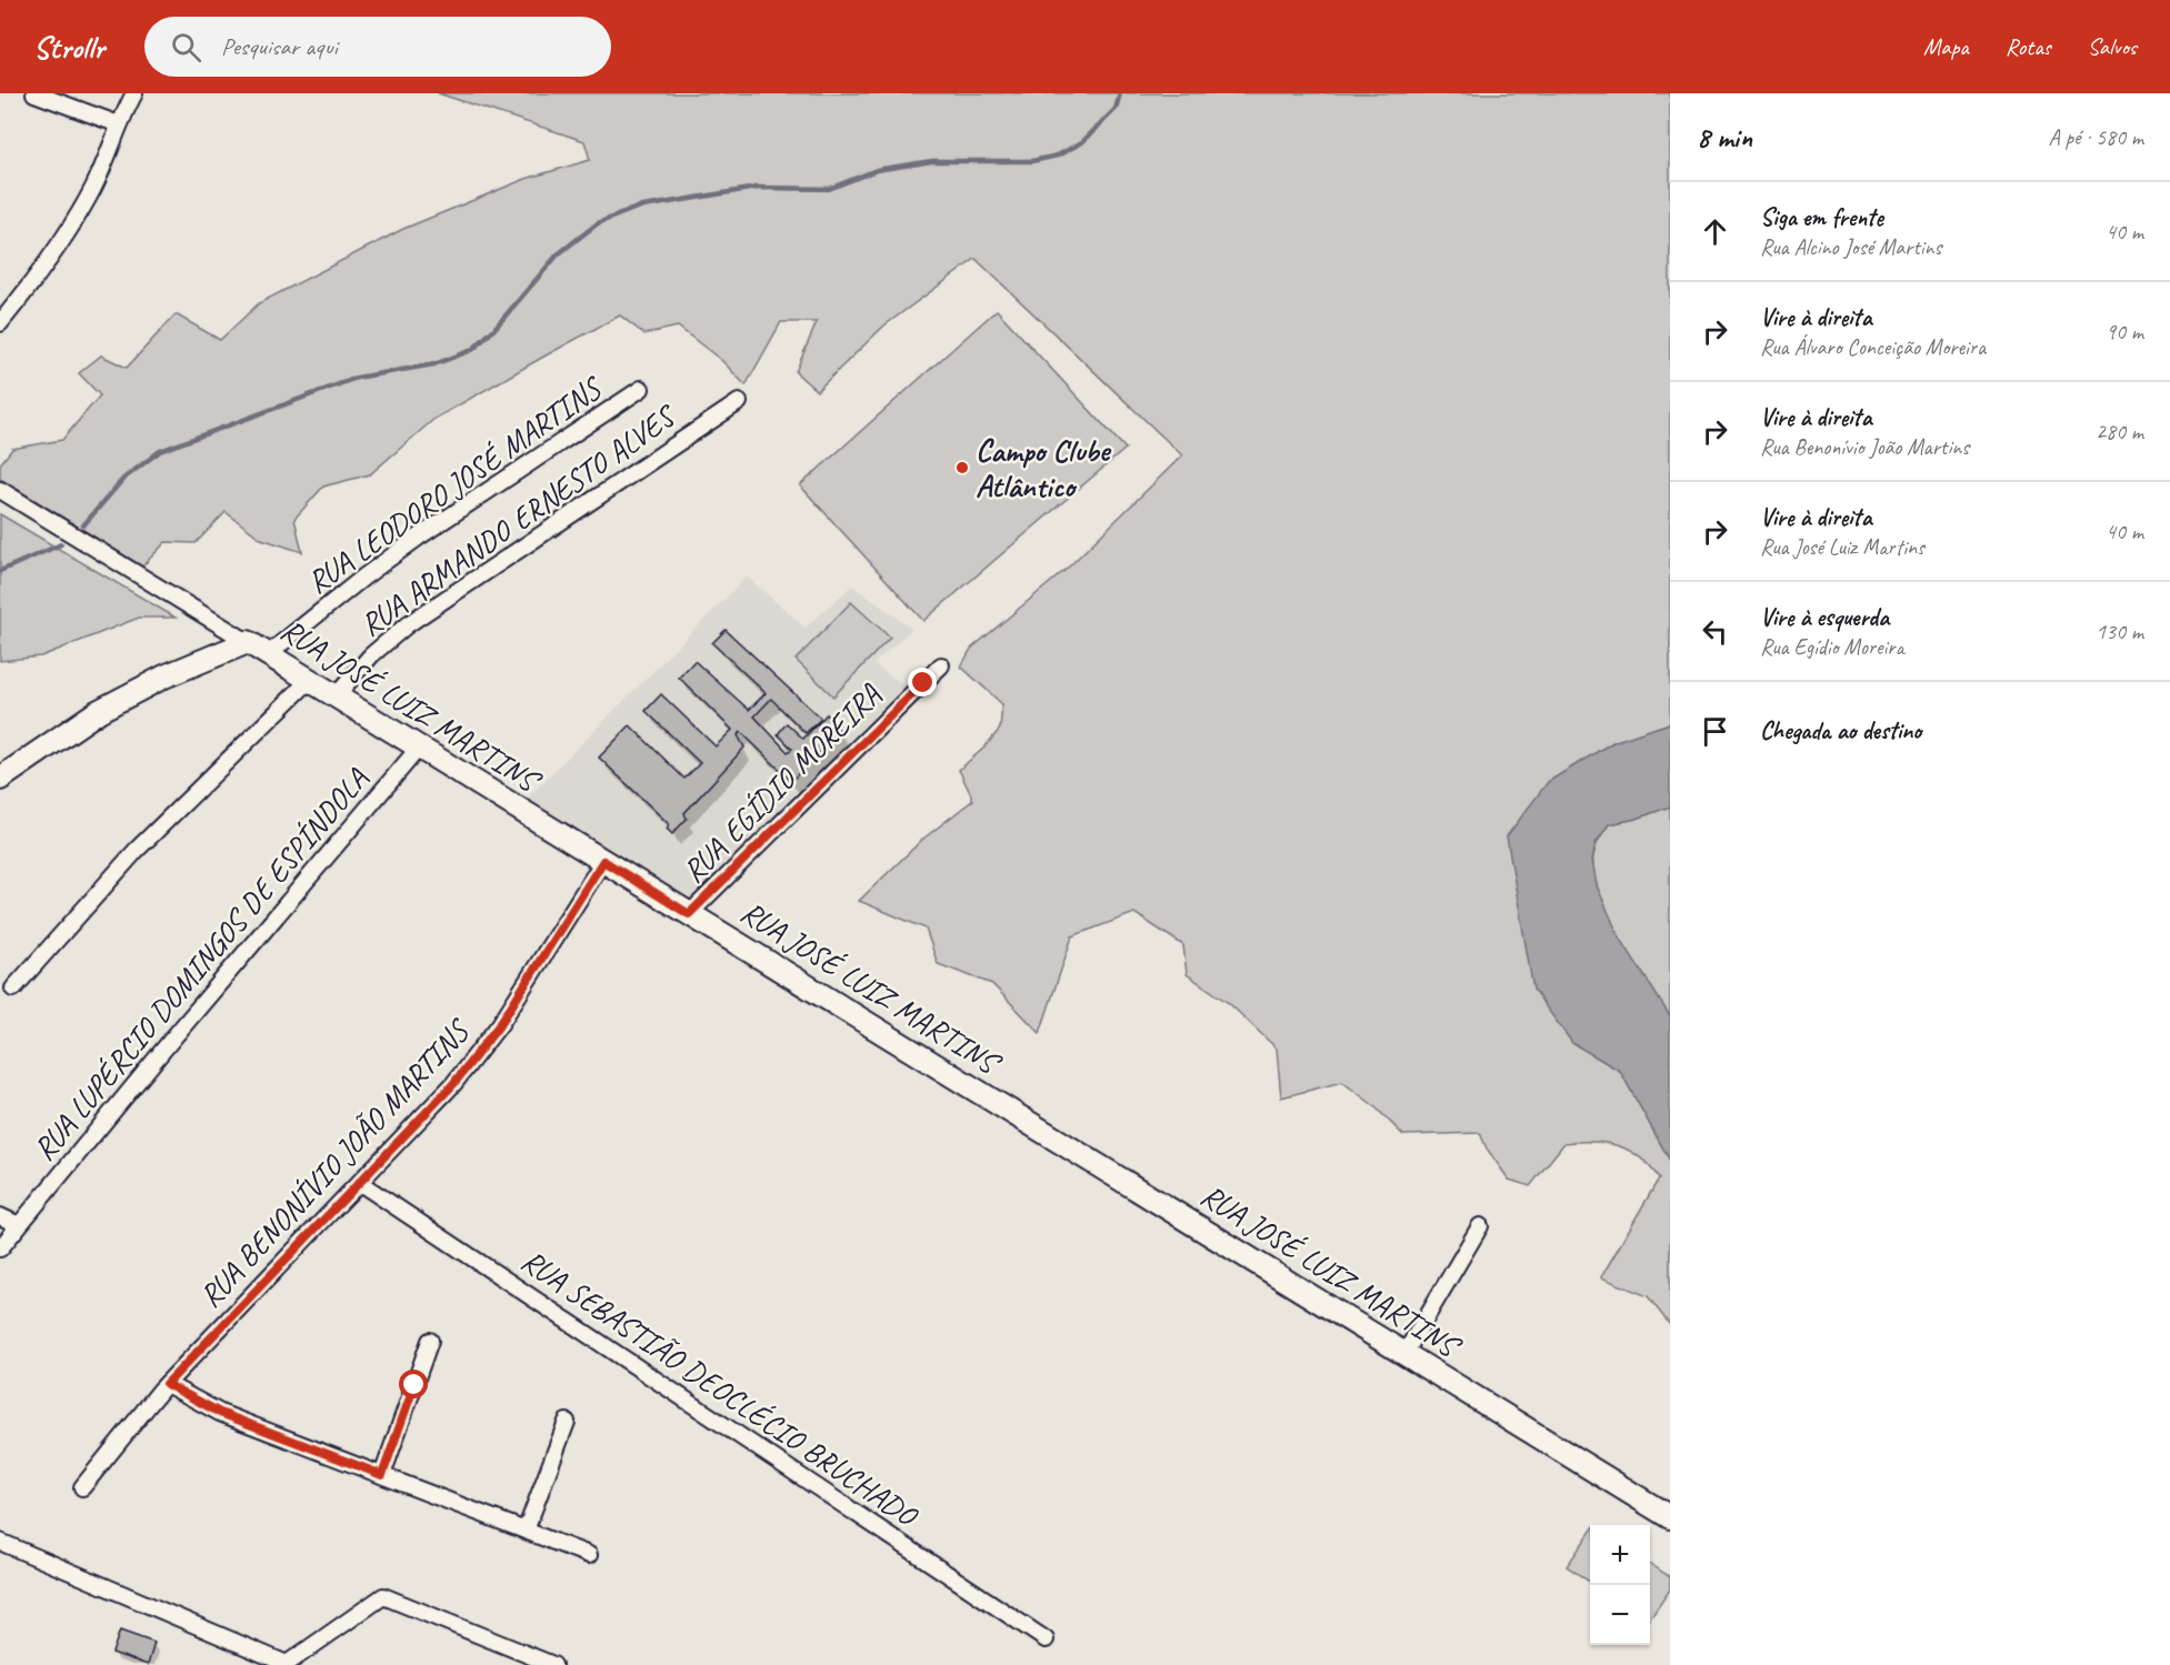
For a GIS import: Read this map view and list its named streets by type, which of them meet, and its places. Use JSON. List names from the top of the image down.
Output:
{
  "streets": {
    "main road": ["RUA JOSÉ LUIZ MARTINS"],
    "street": [
      "RUA LEODORO JOSÉ MARTINS",
      "RUA ARMANDO ERNESTO ALVES",
      "RUA EGÍDIO MOREIRA",
      "RUA LUPÉRCIO DOMINGOS DE ESPÍNDOLA",
      "RUA BENONÍVIO JOÃO MARTINS",
      "RUA SEBASTIÃO DEOCLÉCIO BRUCHADO"
    ]
  },
  "crossings": [
    ["RUA LEODORO JOSÉ MARTINS", "RUA JOSÉ LUIZ MARTINS"],
    ["RUA ARMANDO ERNESTO ALVES", "RUA JOSÉ LUIZ MARTINS"],
    ["RUA JOSÉ LUIZ MARTINS", "RUA EGÍDIO MOREIRA"],
    ["RUA JOSÉ LUIZ MARTINS", "RUA LUPÉRCIO DOMINGOS DE ESPÍNDOLA"],
    ["RUA JOSÉ LUIZ MARTINS", "RUA BENONÍVIO JOÃO MARTINS"],
    ["RUA BENONÍVIO JOÃO MARTINS", "RUA SEBASTIÃO DEOCLÉCIO BRUCHADO"]
  ],
  "places": ["Campo Clube Atlântico"],
  "page": {
    "header": "Strollr",
    "search": "Pesquisar aqui",
    "nav": ["Mapa", "Rotas", "Salvos"],
    "heading": ["8 min", "A pé · 580 m"],
    "list": [
      ["Siga em frente", "Rua Alcino José Martins", "40 m"],
      ["Vire à direita", "Rua Álvaro Conceição Moreira", "90 m"],
      ["Vire à direita", "Rua Benonívio João Martins", "280 m"],
      ["Vire à direita", "Rua José Luiz Martins", "40 m"],
      ["Vire à esquerda", "Rua Egídio Moreira", "130 m"],
      "Chegada ao destino"
    ],
    "map_buttons": ["+", "−"]
  }
}
